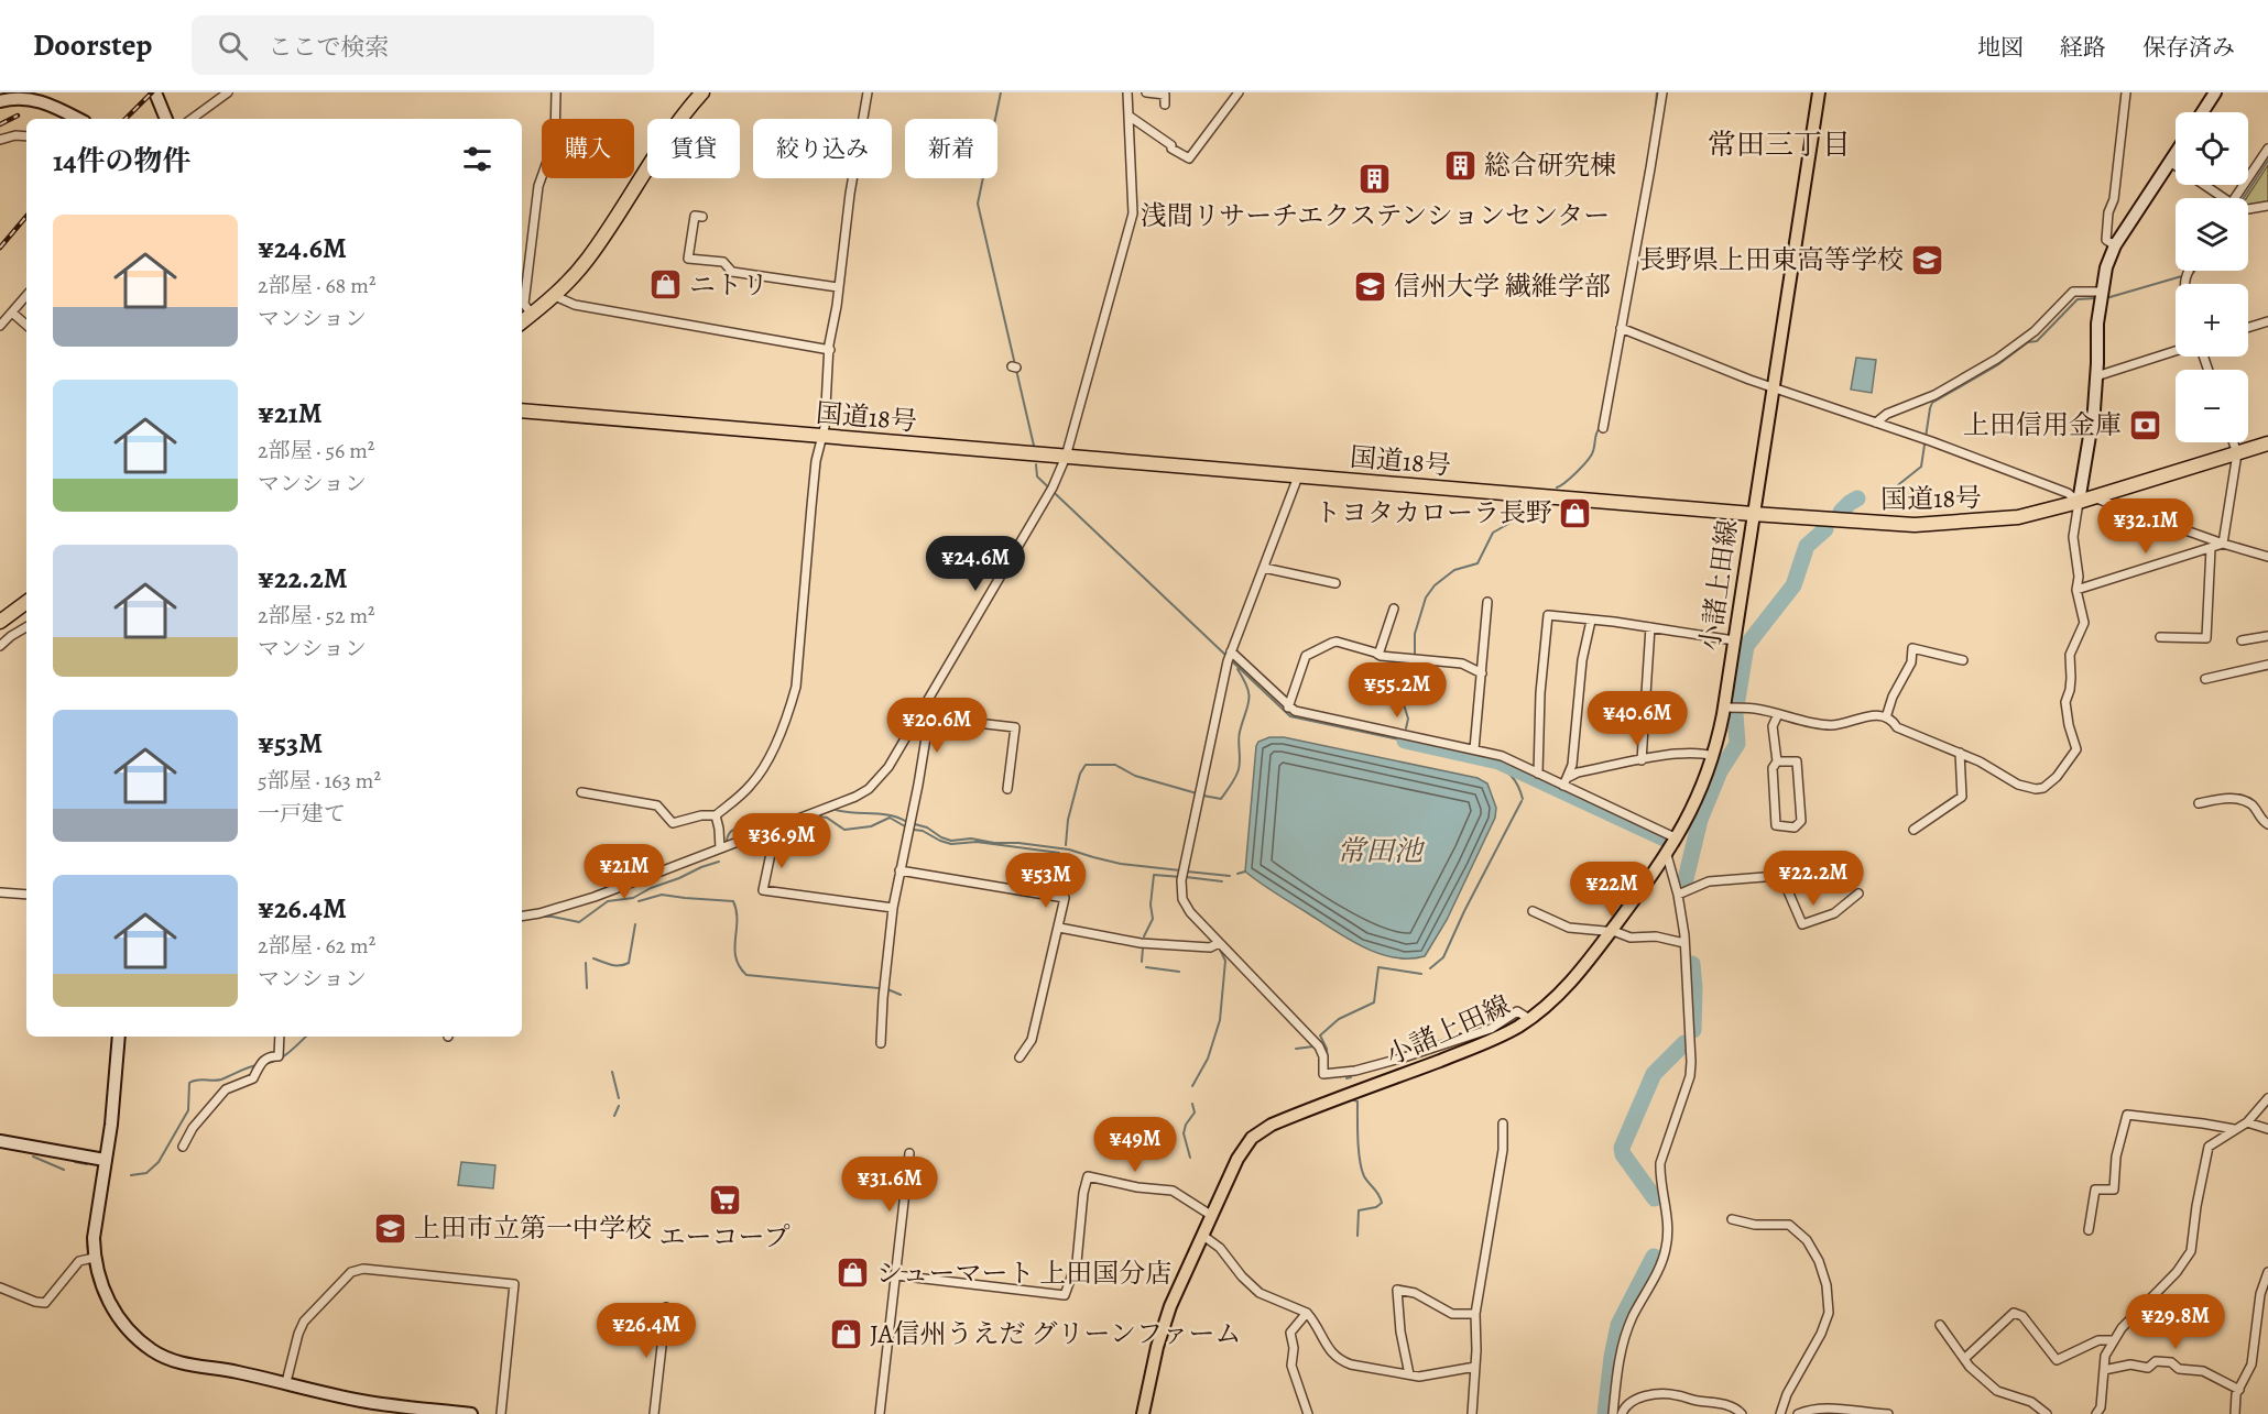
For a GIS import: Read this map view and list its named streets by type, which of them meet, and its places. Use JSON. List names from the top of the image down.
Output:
{
  "streets": {
    "highway": ["国道18号"],
    "main road": ["小諸上田線"]
  },
  "crossings": [
    ["国道18号", "小諸上田線"]
  ],
  "districts": ["常田三丁目"],
  "water": ["常田池"],
  "places": {
    "building": ["総合研究棟", "浅間リサーチエクステンションセンター"],
    "school or university": ["長野県上田東高等学校", "信州大学 繊維学部", "上田市立第一中学校"],
    "shop": [
      "ニトリ",
      "トヨタカローラ長野",
      "シューマート 上田国分店",
      "JA信州うえだ グリーンファーム"
    ],
    "bank": ["上田信用金庫"],
    "supermarket": ["エーコープ"]
  },
  "page": {
    "header": "Doorstep",
    "search": "ここで検索",
    "nav": ["地図", "経路", "保存済み"],
    "map_buttons": ["+", "−"],
    "chip": [
      "購入",
      "賃貸",
      "絞り込み",
      "新着"
    ],
    "heading": "14件の物件",
    "list": [
      {
        "name": "¥24.6M",
        "note": "2部屋 · 68 m² · マンション"
      },
      {
        "name": "¥21M",
        "note": "2部屋 · 56 m² · マンション"
      },
      {
        "name": "¥22.2M",
        "note": "2部屋 · 52 m² · マンション"
      },
      {
        "name": "¥53M",
        "note": "5部屋 · 163 m² · 一戸建て"
      },
      {
        "name": "¥26.4M",
        "note": "2部屋 · 62 m² · マンション"
      }
    ],
    "price": [
      "¥32.1M",
      "¥24.6M",
      "¥55.2M",
      "¥40.6M",
      "¥20.6M",
      "¥36.9M",
      "¥21M",
      "¥22.2M",
      "¥53M",
      "¥22M",
      "¥49M",
      "¥31.6M",
      "¥29.8M",
      "¥26.4M"
    ]
  }
}
